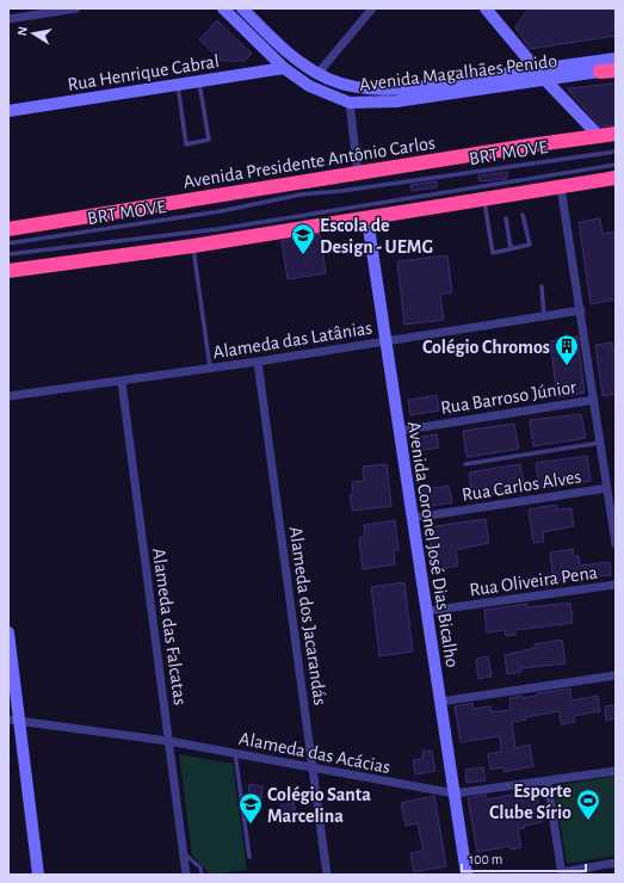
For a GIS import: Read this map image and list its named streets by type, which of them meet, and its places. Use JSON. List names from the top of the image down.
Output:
{
  "streets": {
    "highway": ["Avenida Presidente Antônio Carlos"],
    "street": [
      "Rua Henrique Cabral",
      "Avenida Magalhães Penido",
      "Alameda das Latânias",
      "Rua Barroso Júnior",
      "Rua Carlos Alves",
      "Avenida Coronel José Dias Bicalho",
      "Rua Oliveira Pena",
      "Alameda dos Jacarandás",
      "Alameda das Falcatas",
      "Alameda das Acácias"
    ],
    "lane": ["BRT MOVE"]
  },
  "crossings": [
    ["Rua Henrique Cabral", "Avenida Magalhães Penido"],
    ["Alameda das Latânias", "Avenida Coronel José Dias Bicalho"],
    ["Alameda das Latânias", "Alameda dos Jacarandás"],
    ["Alameda das Latânias", "Alameda das Falcatas"],
    ["Rua Barroso Júnior", "Avenida Coronel José Dias Bicalho"],
    ["Rua Carlos Alves", "Avenida Coronel José Dias Bicalho"],
    ["Avenida Coronel José Dias Bicalho", "Rua Oliveira Pena"],
    ["Avenida Coronel José Dias Bicalho", "Alameda das Acácias"],
    ["Alameda dos Jacarandás", "Alameda das Acácias"],
    ["Alameda das Falcatas", "Alameda das Acácias"]
  ],
  "places": {
    "school or university": ["Escola de Design - UEMG", "Colégio Santa Marcelina"],
    "building": ["Colégio Chromos"],
    "sports": ["Esporte Clube Sírio"]
  },
  "scale_bar": "100 m",
  "north": "left"
}
